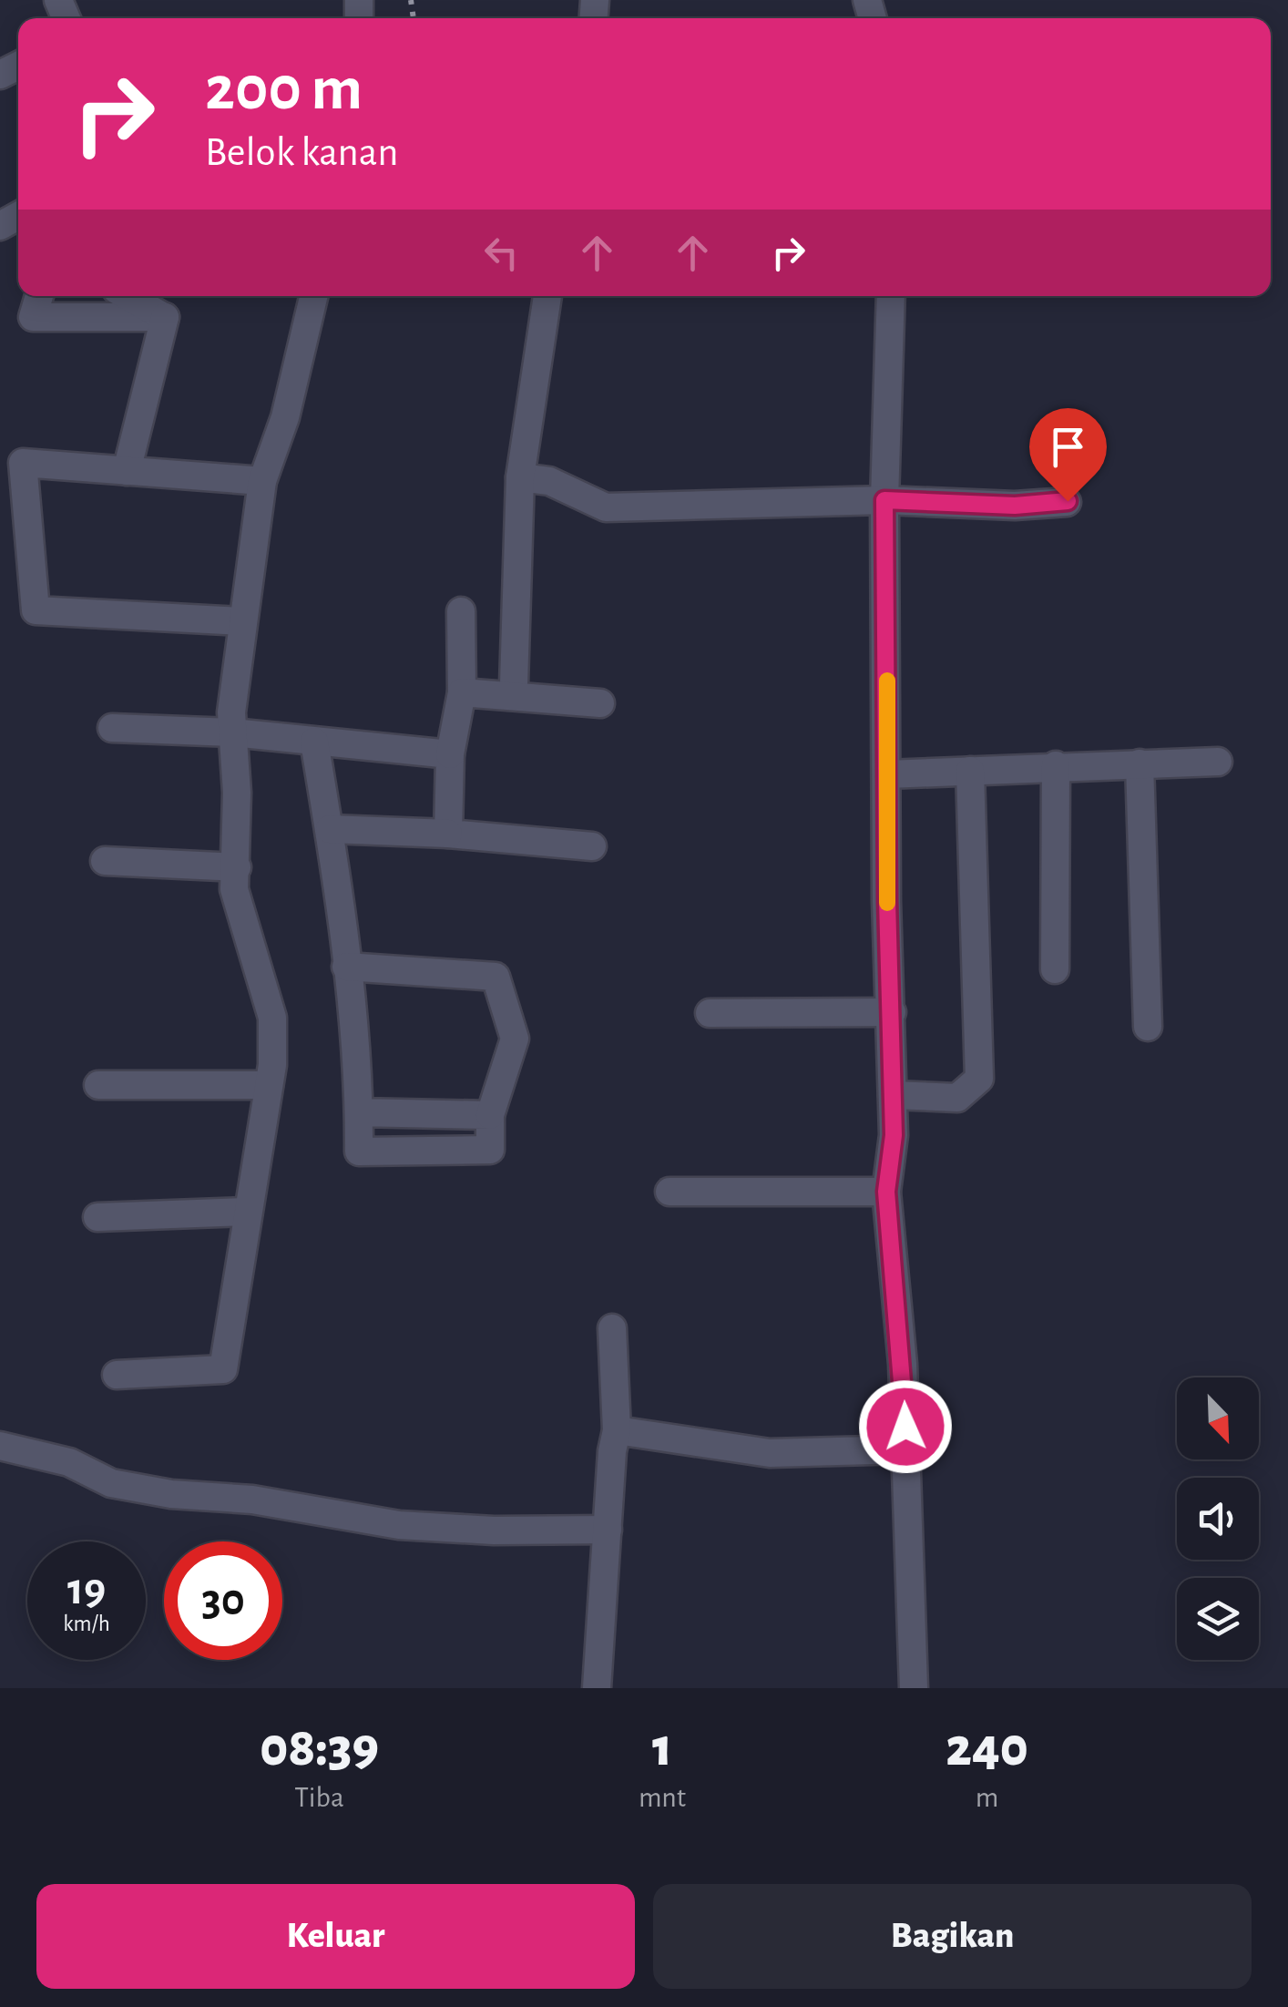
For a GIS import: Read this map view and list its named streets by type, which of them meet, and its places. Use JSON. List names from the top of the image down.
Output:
{
  "north": "bottom right",
  "page": {
    "turn": ["200 m", "Belok kanan"],
    "speed": "19 km/h",
    "limit": "30",
    "eta": [
      "08:39",
      "Tiba",
      "1",
      "mnt",
      "240",
      "m"
    ],
    "buttons": ["Keluar", "Bagikan"]
  }
}
